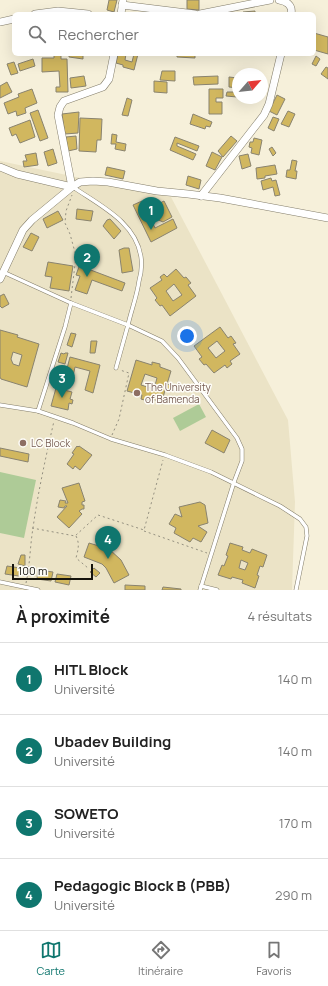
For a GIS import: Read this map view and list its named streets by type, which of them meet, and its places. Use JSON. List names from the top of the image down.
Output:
{
  "places": ["The University of Bamenda", "LC Block"],
  "scale_bar": "100 m",
  "north": "top right",
  "page": {
    "search": "Rechercher",
    "pins": [
      "1",
      "2",
      "3",
      "4"
    ],
    "scale": "100 m",
    "heading": ["À proximité", "4 résultats"],
    "list": [
      {
        "mark": "1",
        "name": "HITL Block",
        "note": "Université",
        "value": "140 m"
      },
      {
        "mark": "2",
        "name": "Ubadev Building",
        "note": "Université",
        "value": "140 m"
      },
      {
        "mark": "3",
        "name": "SOWETO",
        "note": "Université",
        "value": "170 m"
      },
      {
        "mark": "4",
        "name": "Pedagogic Block B (PBB)",
        "note": "Université",
        "value": "290 m"
      }
    ],
    "nav": ["Carte", "Itinéraire", "Favoris"]
  }
}
